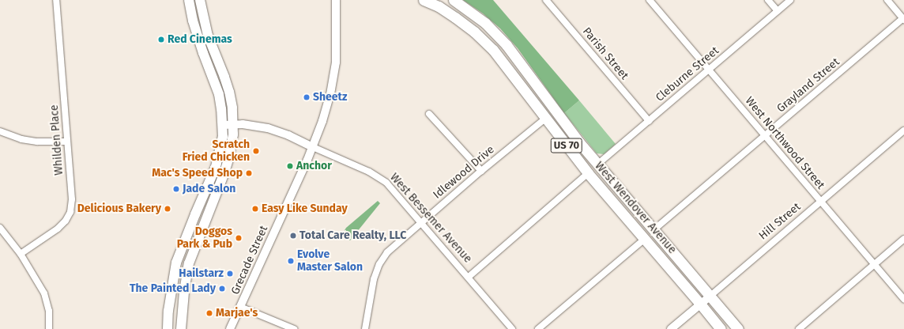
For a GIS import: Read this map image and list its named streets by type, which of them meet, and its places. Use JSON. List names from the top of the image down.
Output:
{
  "streets": {
    "highway": ["US 70", "West Wendover Avenue"],
    "street": [
      "Parish Street",
      "Cleburne Street",
      "Grayland Street",
      "Whilden Place",
      "West Northwood Street",
      "Idlewood Drive",
      "West Bessemer Avenue",
      "Hill Street",
      "Grecade Street"
    ]
  },
  "crossings": [
    ["Parish Street", "Cleburne Street"],
    ["Cleburne Street", "West Northwood Street"],
    ["Cleburne Street", "West Wendover Avenue"],
    ["Grayland Street", "West Northwood Street"],
    ["Grayland Street", "West Wendover Avenue"],
    ["West Northwood Street", "Hill Street"],
    ["Idlewood Drive", "West Wendover Avenue"],
    ["Idlewood Drive", "West Bessemer Avenue"],
    ["West Wendover Avenue", "Hill Street"],
    ["West Bessemer Avenue", "Grecade Street"]
  ],
  "places": [
    "Red Cinemas",
    "Sheetz",
    "Scratch Fried Chicken",
    "Anchor",
    "Mac's Speed Shop",
    "Jade Salon",
    "Delicious Bakery",
    "Easy Like Sunday",
    "Total Care Realty, LLC",
    "Doggos Park & Pub",
    "Evolve Master Salon",
    "Hailstarz",
    "The Painted Lady",
    "Marjae's"
  ]
}
